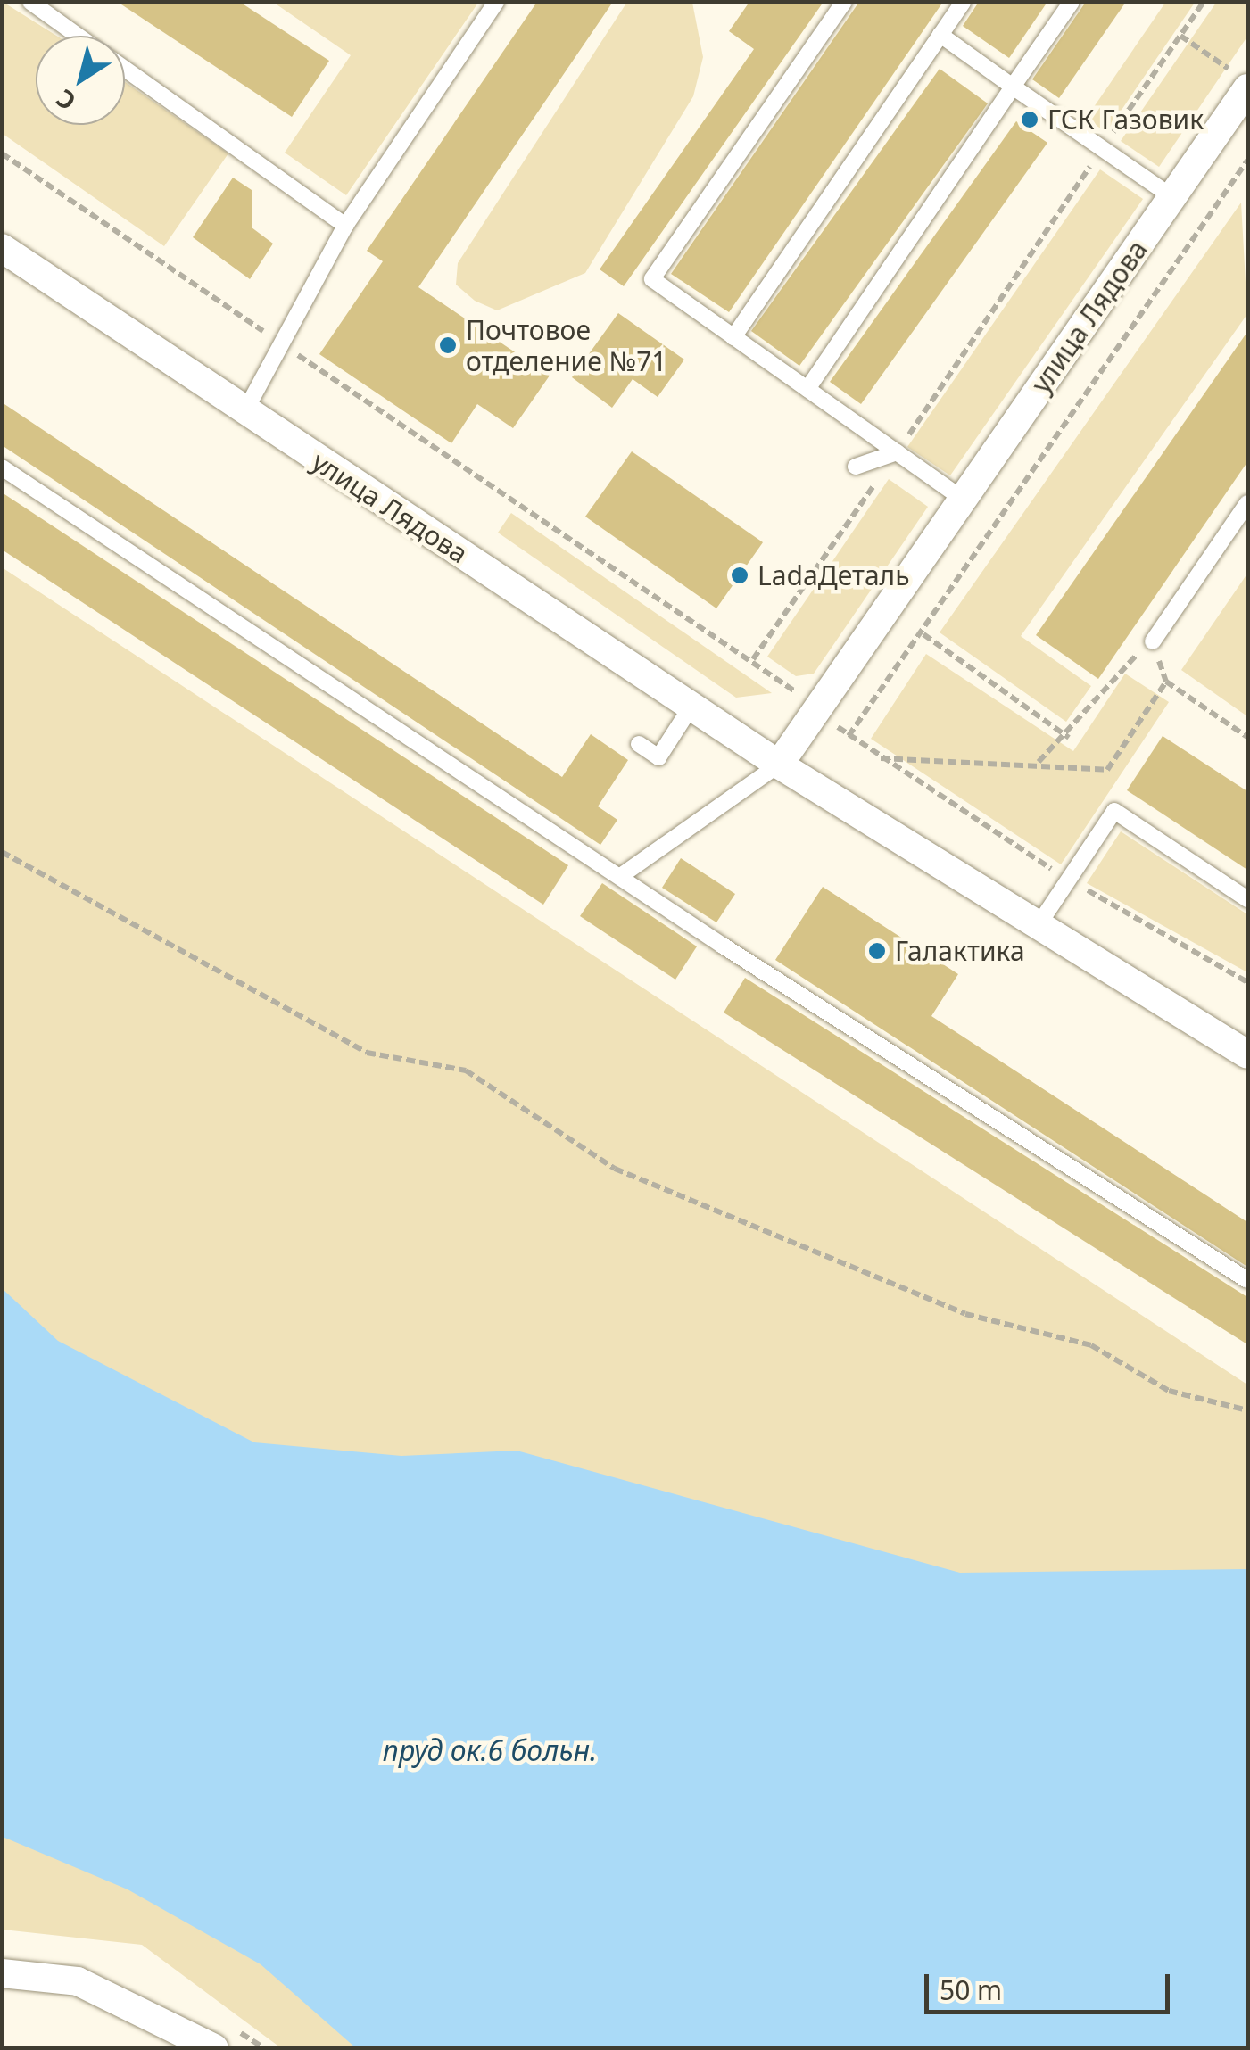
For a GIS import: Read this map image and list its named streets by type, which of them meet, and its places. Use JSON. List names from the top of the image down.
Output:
{
  "streets": {
    "street": ["улица Лядова"]
  },
  "water": ["пруд ок.6 больн."],
  "places": [
    "ГСК Газовик",
    "Почтовое отделение №71",
    "LadaДеталь",
    "Галактика"
  ],
  "scale_bar": "50 m",
  "north": "bottom left"
}
